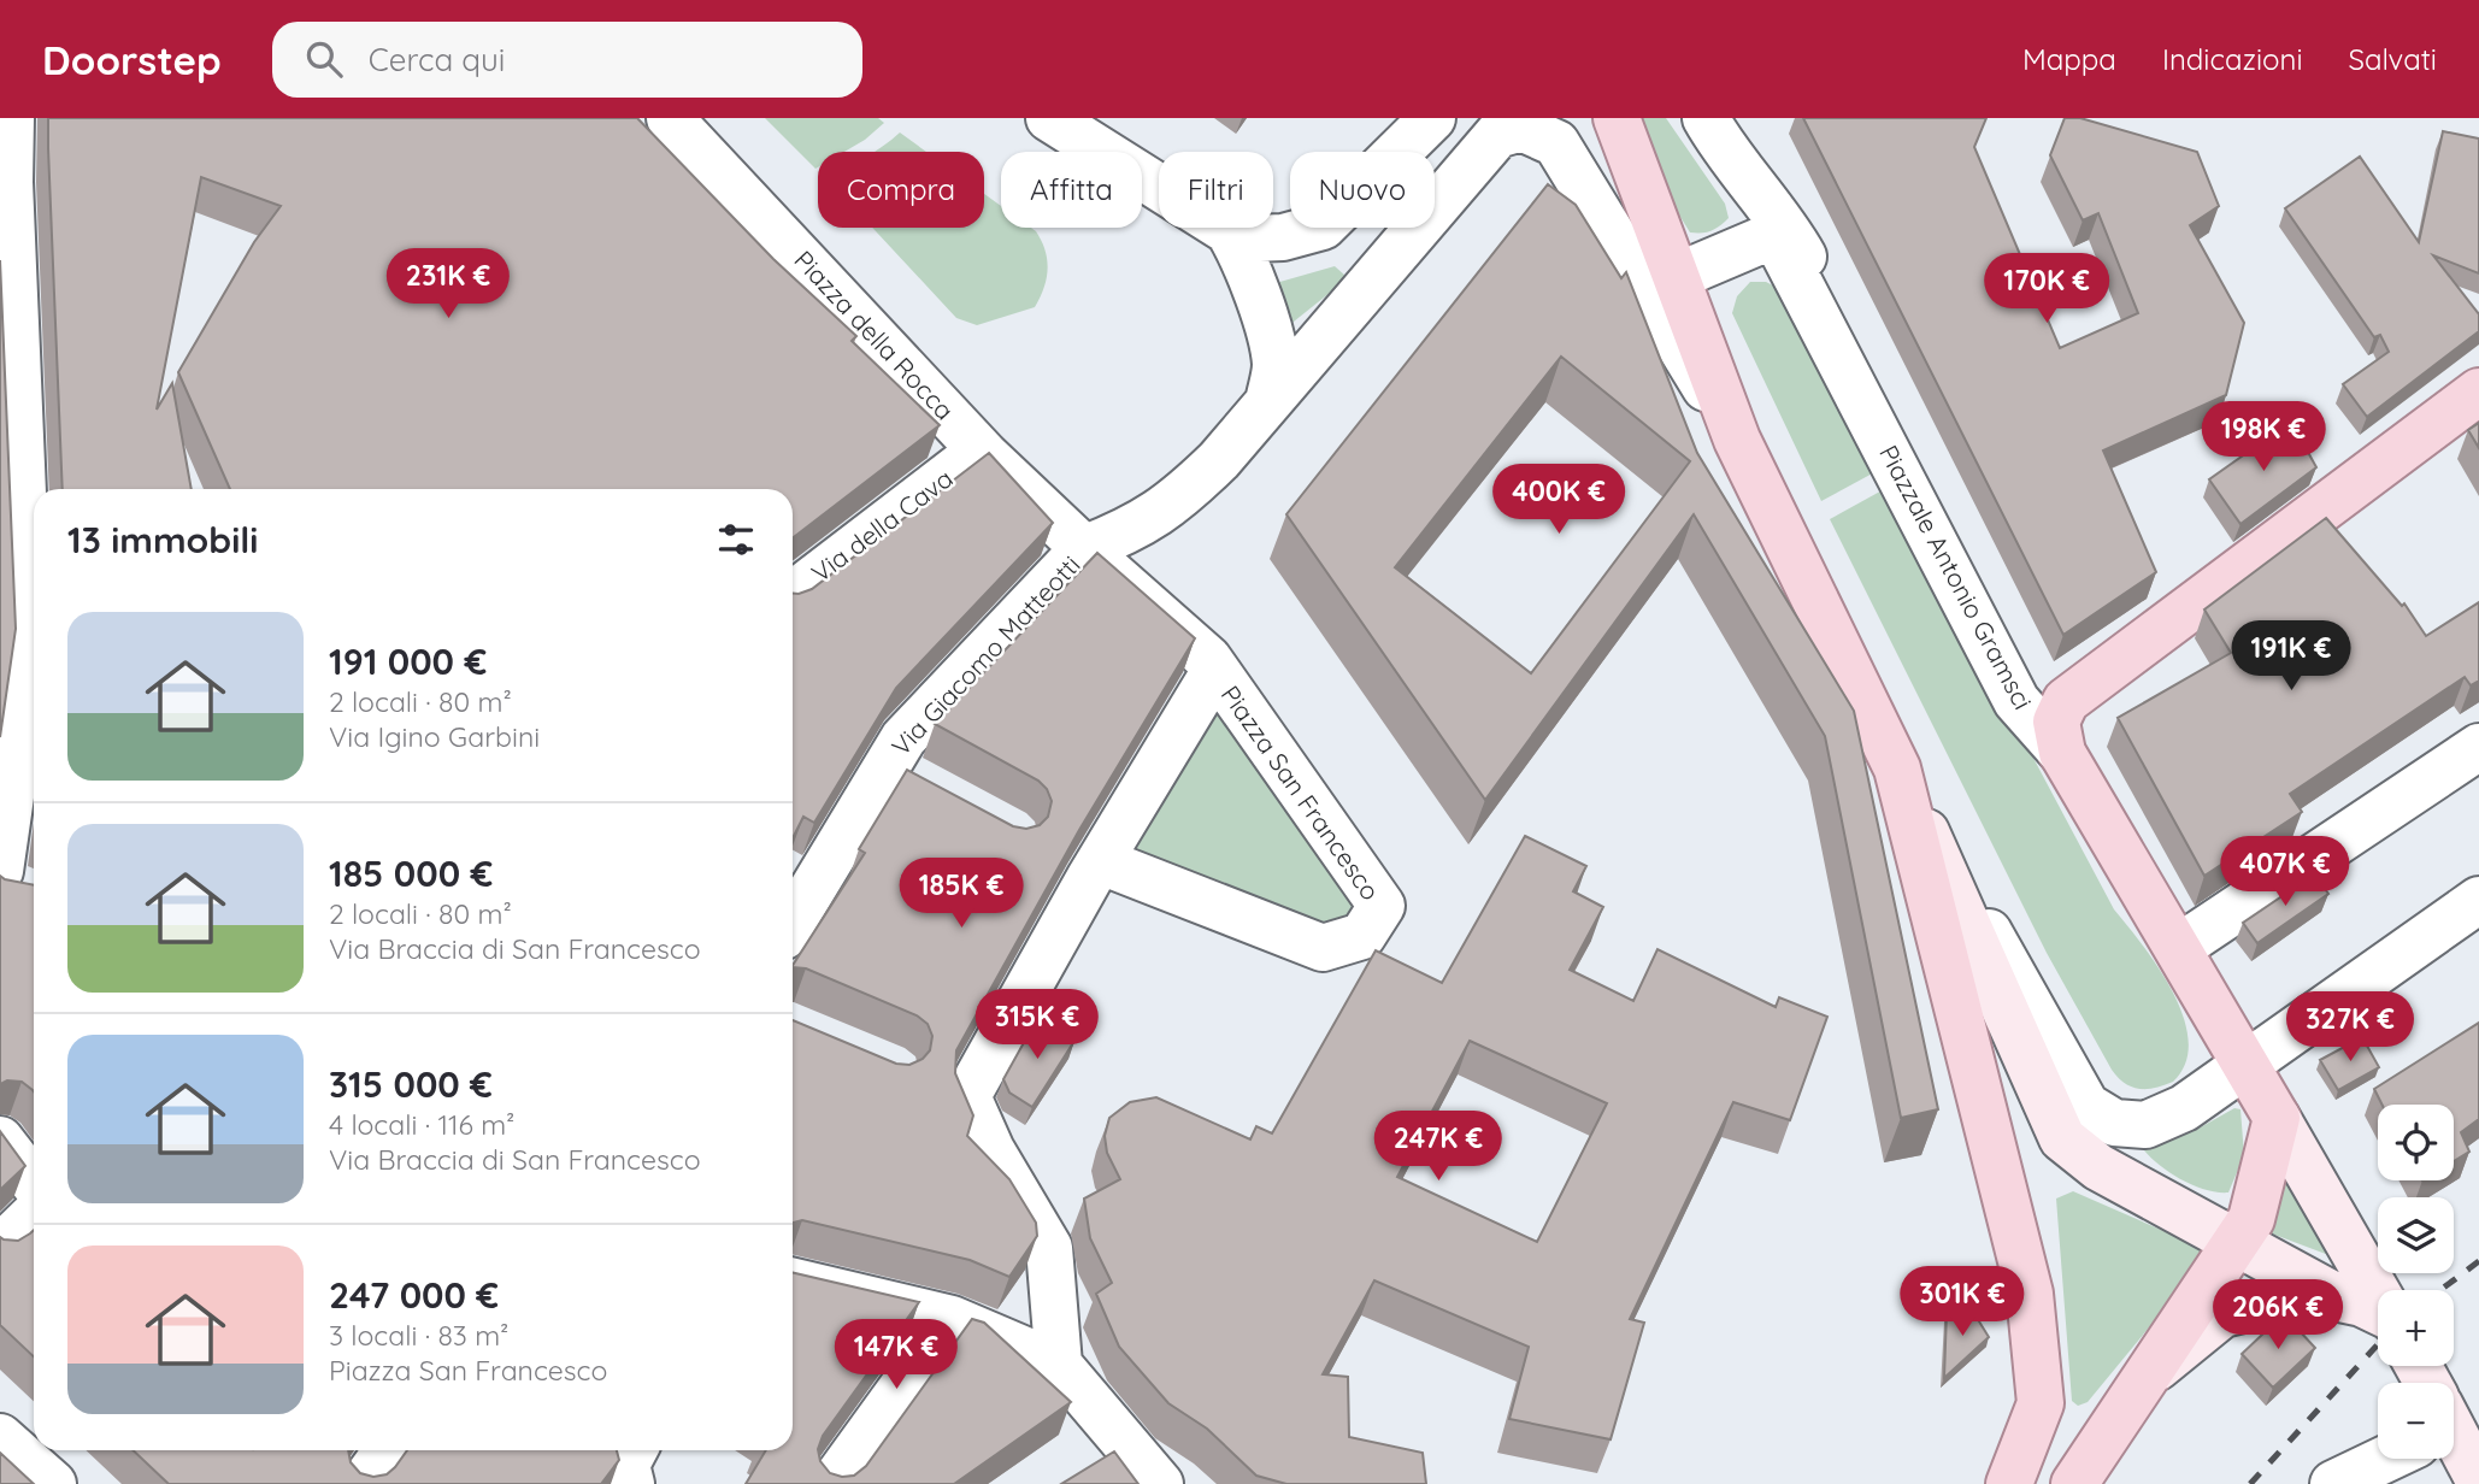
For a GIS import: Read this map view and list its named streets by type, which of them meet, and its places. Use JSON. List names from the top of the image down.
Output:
{
  "streets": {
    "main road": ["Piazzale Antonio Gramsci"],
    "street": [
      "Piazza della Rocca",
      "Via della Cava",
      "Via Giacomo Matteotti",
      "Piazza San Francesco"
    ]
  },
  "crossings": [
    ["Piazza della Rocca", "Via della Cava"],
    ["Piazza della Rocca", "Via Giacomo Matteotti"],
    ["Piazza della Rocca", "Piazza San Francesco"]
  ],
  "page": {
    "header": "Doorstep",
    "search": "Cerca qui",
    "nav": ["Mappa", "Indicazioni", "Salvati"],
    "chip": [
      "Compra",
      "Affitta",
      "Filtri",
      "Nuovo"
    ],
    "price": [
      "231K €",
      "170K €",
      "198K €",
      "400K €",
      "191K €",
      "407K €",
      "185K €",
      "315K €",
      "327K €",
      "247K €",
      "301K €",
      "206K €",
      "147K €"
    ],
    "heading": "13 immobili",
    "list": [
      {
        "name": "191 000 €",
        "note": "2 locali · 80 m² · Via Igino Garbini"
      },
      {
        "name": "185 000 €",
        "note": "2 locali · 80 m² · Via Braccia di San Francesco"
      },
      {
        "name": "315 000 €",
        "note": "4 locali · 116 m² · Via Braccia di San Francesco"
      },
      {
        "name": "247 000 €",
        "note": "3 locali · 83 m² · Piazza San Francesco"
      }
    ],
    "map_buttons": ["+", "−"]
  }
}
